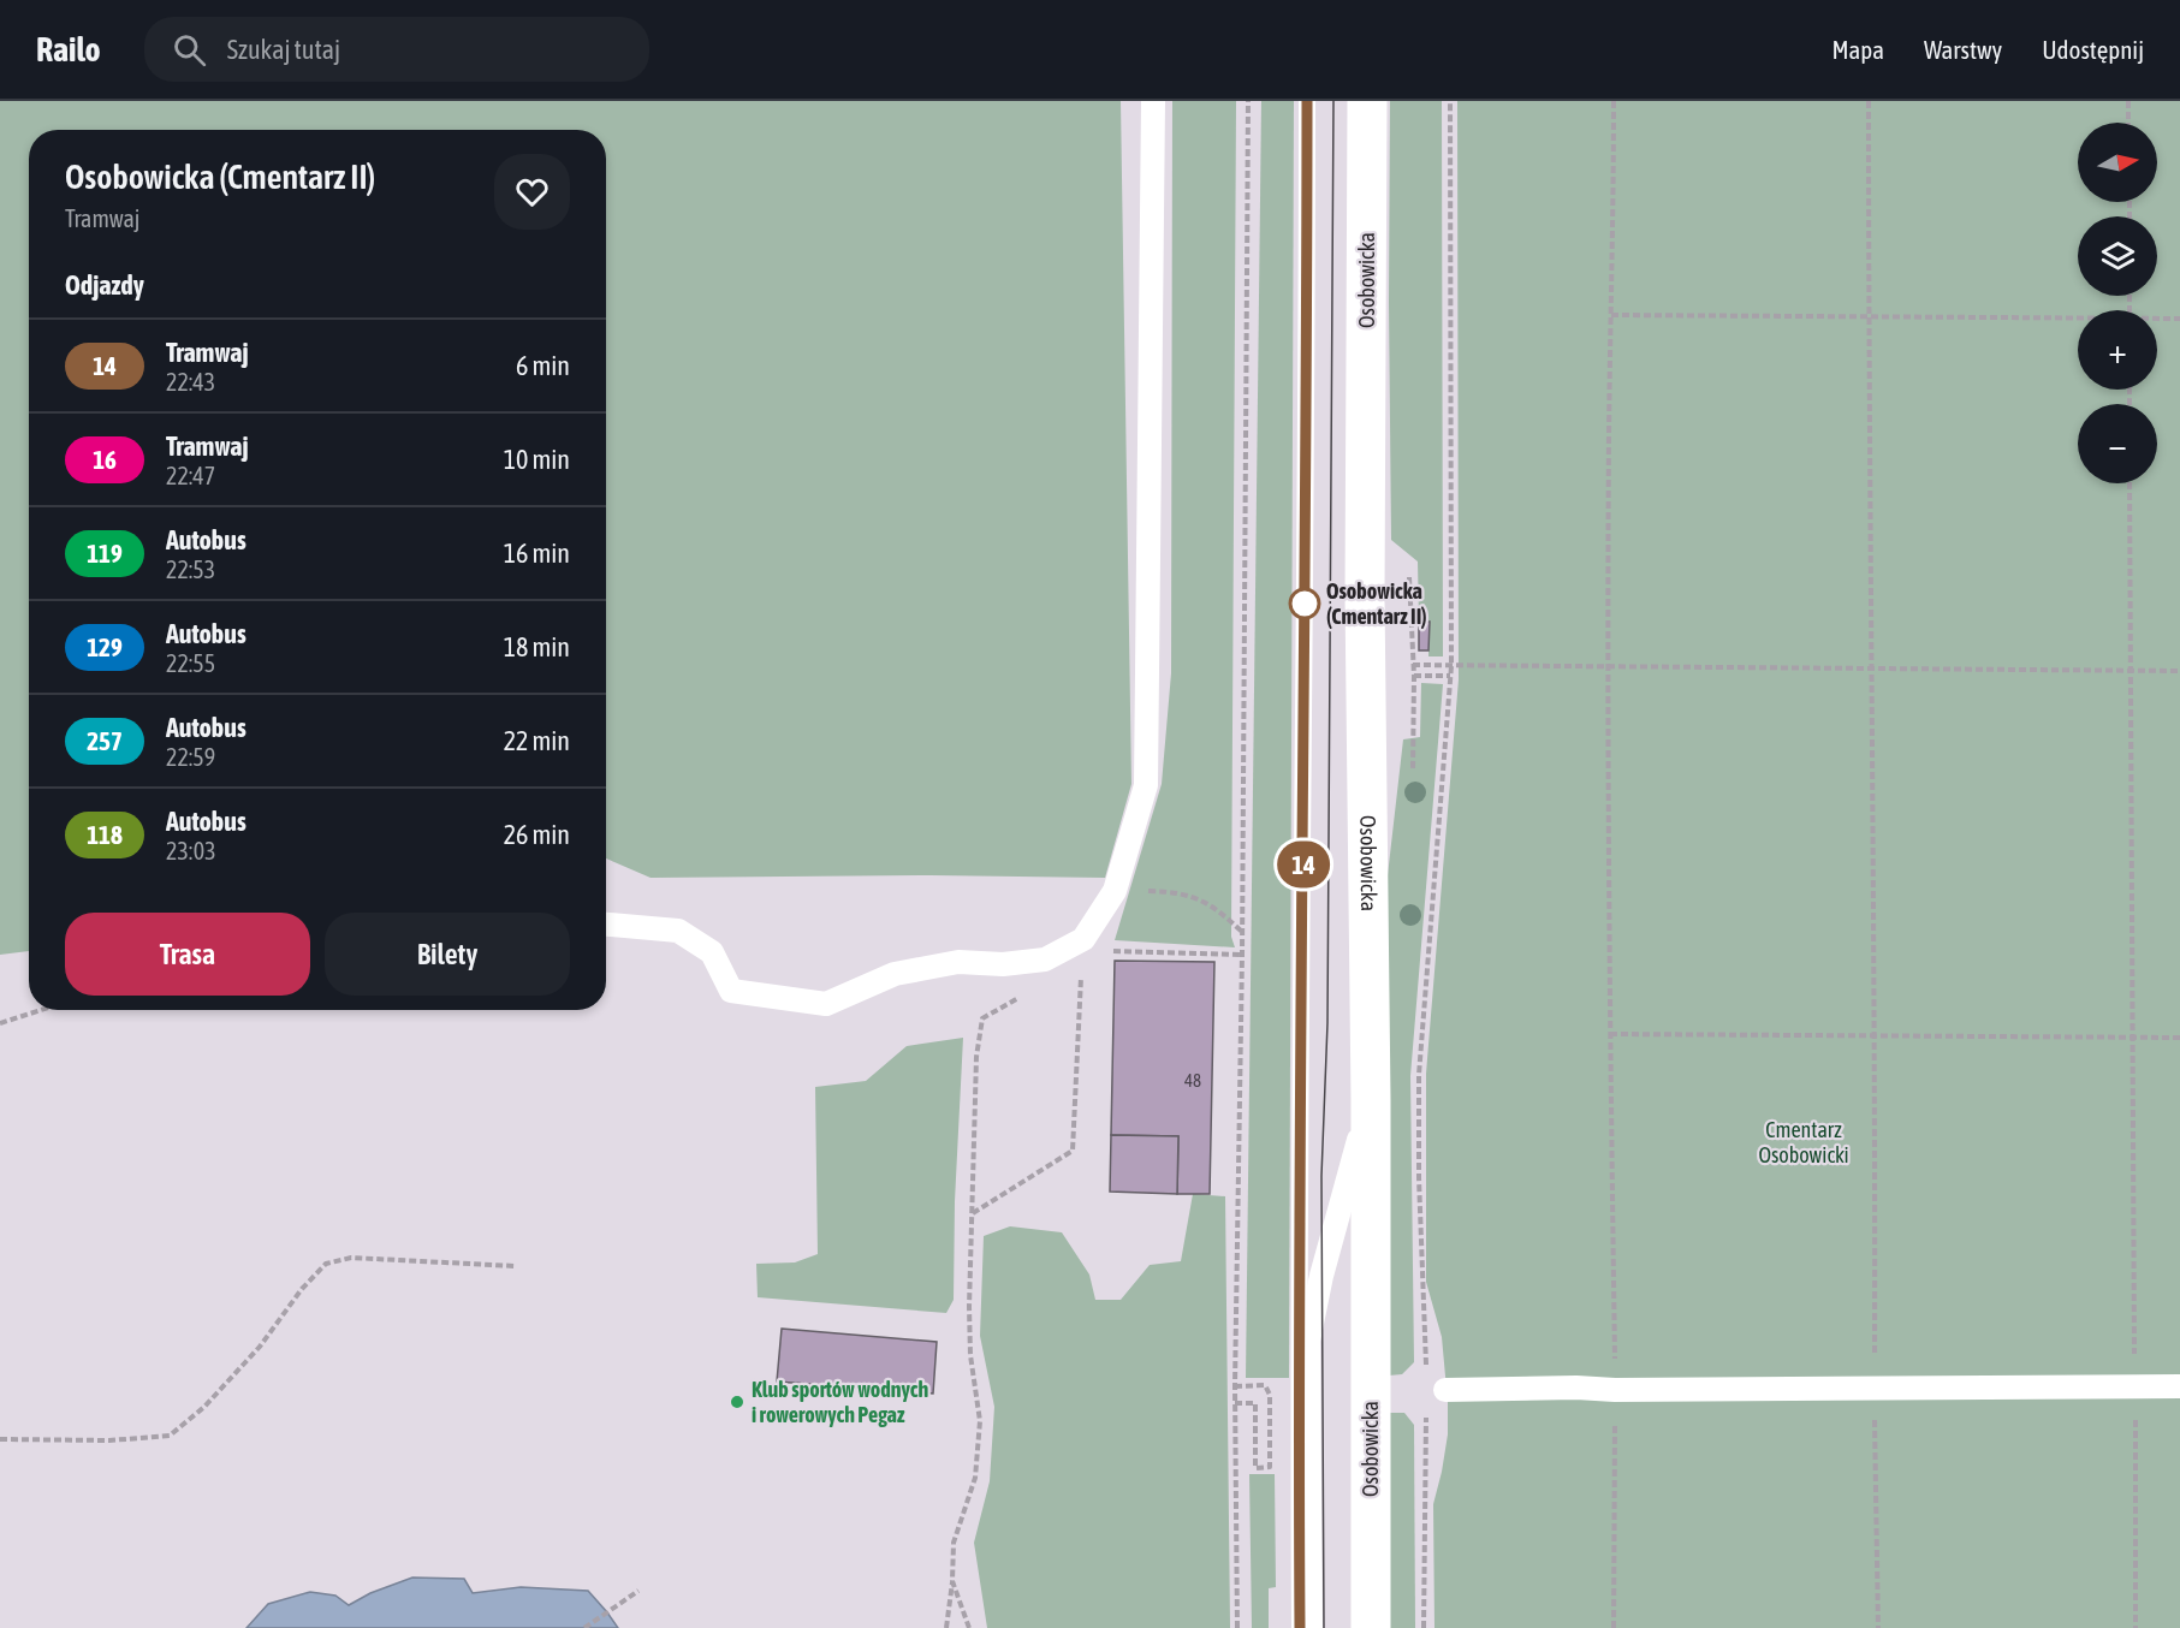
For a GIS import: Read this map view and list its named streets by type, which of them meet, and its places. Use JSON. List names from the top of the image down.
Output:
{
  "streets": {
    "street": ["Osobowicka"]
  },
  "parks": ["Cmentarz Osobowicki"],
  "places": ["Osobowicka (Cmentarz II)", "Klub sportów wodnych i rowerowych Pegaz"],
  "lines": ["tram line 14"],
  "house_numbers": ["48"],
  "north": "right",
  "page": {
    "header": "Railo",
    "search": "Szukaj tutaj",
    "nav": ["Mapa", "Warstwy", "Udostępnij"],
    "on_map": "14",
    "map_buttons": ["+", "−"],
    "heading": [
      ["Osobowicka (Cmentarz II)", "Tramwaj"],
      "Odjazdy"
    ],
    "list": [
      {
        "mark": "14",
        "name": "Tramwaj",
        "note": "22:43",
        "value": "6 min"
      },
      {
        "mark": "16",
        "name": "Tramwaj",
        "note": "22:47",
        "value": "10 min"
      },
      {
        "mark": "119",
        "name": "Autobus",
        "note": "22:53",
        "value": "16 min"
      },
      {
        "mark": "129",
        "name": "Autobus",
        "note": "22:55",
        "value": "18 min"
      },
      {
        "mark": "257",
        "name": "Autobus",
        "note": "22:59",
        "value": "22 min"
      },
      {
        "mark": "118",
        "name": "Autobus",
        "note": "23:03",
        "value": "26 min"
      }
    ],
    "buttons": ["Trasa", "Bilety"]
  }
}
